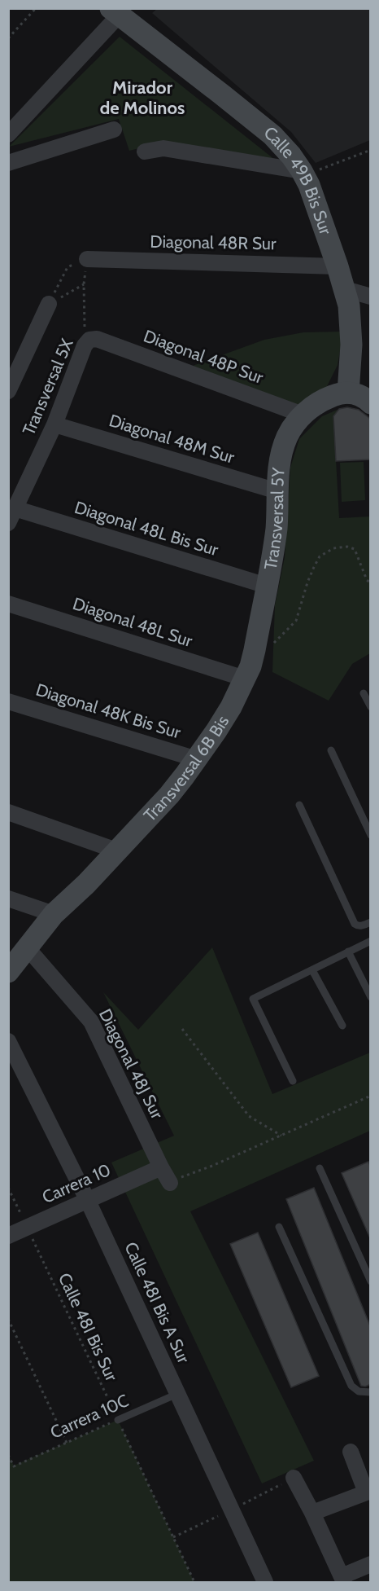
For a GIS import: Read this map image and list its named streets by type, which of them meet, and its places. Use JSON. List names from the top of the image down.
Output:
{
  "streets": {
    "street": [
      "Calle 49B Bis Sur",
      "Diagonal 48R Sur",
      "Diagonal 48P Sur",
      "Transversal 5X",
      "Diagonal 48M Sur",
      "Transversal 5Y",
      "Diagonal 48L Bis Sur",
      "Diagonal 48L Sur",
      "Diagonal 48K Bis Sur",
      "Transversal 6B Bis",
      "Diagonal 48J Sur",
      "Carrera 10",
      "Calle 48I Bis A Sur"
    ],
    "lane": ["Carrera 10C"],
    "path": ["Calle 48I Bis Sur"]
  },
  "crossings": [
    ["Calle 49B Bis Sur", "Diagonal 48R Sur"],
    ["Calle 49B Bis Sur", "Transversal 5Y"],
    ["Diagonal 48R Sur", "Transversal 5X"],
    ["Diagonal 48P Sur", "Transversal 5X"],
    ["Diagonal 48P Sur", "Transversal 5Y"],
    ["Transversal 5X", "Diagonal 48M Sur"],
    ["Transversal 5X", "Diagonal 48L Bis Sur"],
    ["Diagonal 48M Sur", "Transversal 5Y"],
    ["Transversal 5Y", "Diagonal 48L Bis Sur"],
    ["Transversal 5Y", "Diagonal 48L Sur"],
    ["Transversal 5Y", "Transversal 6B Bis"],
    ["Diagonal 48L Sur", "Transversal 6B Bis"],
    ["Diagonal 48K Bis Sur", "Transversal 6B Bis"],
    ["Transversal 6B Bis", "Diagonal 48J Sur"],
    ["Diagonal 48J Sur", "Carrera 10"],
    ["Carrera 10", "Calle 48I Bis A Sur"],
    ["Carrera 10", "Calle 48I Bis Sur"],
    ["Calle 48I Bis A Sur", "Carrera 10C"],
    ["Calle 48I Bis Sur", "Carrera 10C"]
  ],
  "districts": ["Mirador de Molinos"]
}
